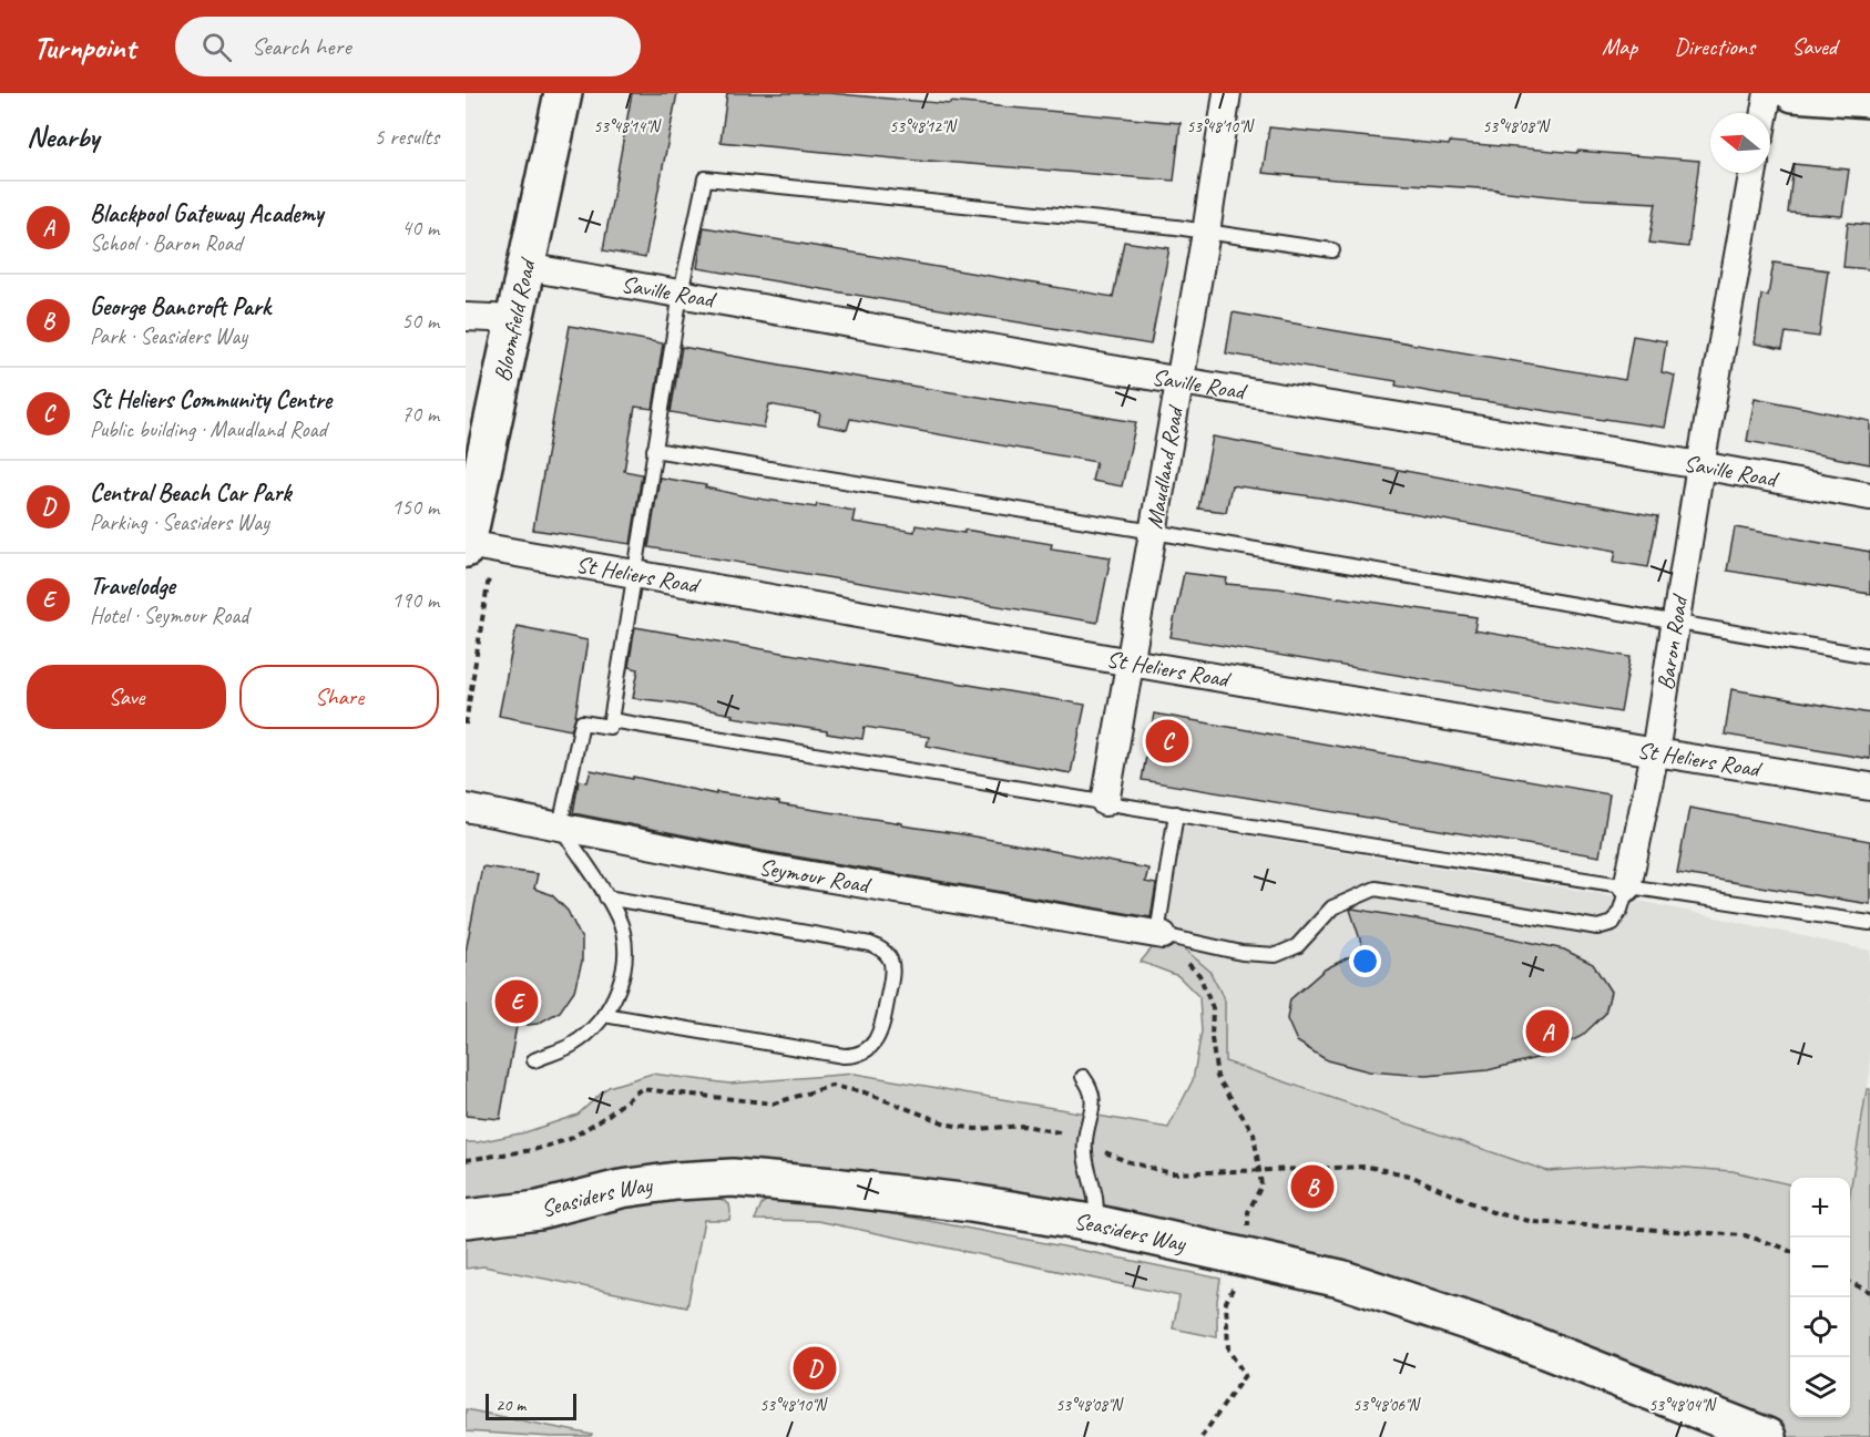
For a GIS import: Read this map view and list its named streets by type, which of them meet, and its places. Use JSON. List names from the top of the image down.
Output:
{
  "streets": {
    "street": [
      "Saville Road",
      "Bloomfield Road",
      "Maudland Road",
      "St Heliers Road",
      "Baron Road",
      "Seymour Road",
      "Seasiders Way"
    ]
  },
  "crossings": [
    ["Saville Road", "Bloomfield Road"],
    ["Saville Road", "Maudland Road"],
    ["Saville Road", "Baron Road"],
    ["Bloomfield Road", "St Heliers Road"],
    ["Maudland Road", "St Heliers Road"],
    ["St Heliers Road", "Baron Road"]
  ],
  "scale_bar": "20 m",
  "north": "left",
  "page": {
    "header": "Turnpoint",
    "search": "Search here",
    "nav": ["Map", "Directions", "Saved"],
    "heading": ["Nearby", "5 results"],
    "list": [
      {
        "mark": "A",
        "name": "Blackpool Gateway Academy",
        "note": "School · Baron Road",
        "value": "40 m"
      },
      {
        "mark": "B",
        "name": "George Bancroft Park",
        "note": "Park · Seasiders Way",
        "value": "50 m"
      },
      {
        "mark": "C",
        "name": "St Heliers Community Centre",
        "note": "Public building · Maudland Road",
        "value": "70 m"
      },
      {
        "mark": "D",
        "name": "Central Beach Car Park",
        "note": "Parking · Seasiders Way",
        "value": "150 m"
      },
      {
        "mark": "E",
        "name": "Travelodge",
        "note": "Hotel · Seymour Road",
        "value": "190 m"
      }
    ],
    "buttons": ["Save", "Share"],
    "pins": [
      "C",
      "E",
      "A",
      "B",
      "D"
    ],
    "map_buttons": ["+", "−"],
    "scale": "20 m"
  },
  "coordinates": [
    "53°48'14\"N",
    "53°48'12\"N",
    "53°48'10\"N",
    "53°48'08\"N",
    "53°48'06\"N",
    "53°48'04\"N"
  ]
}
